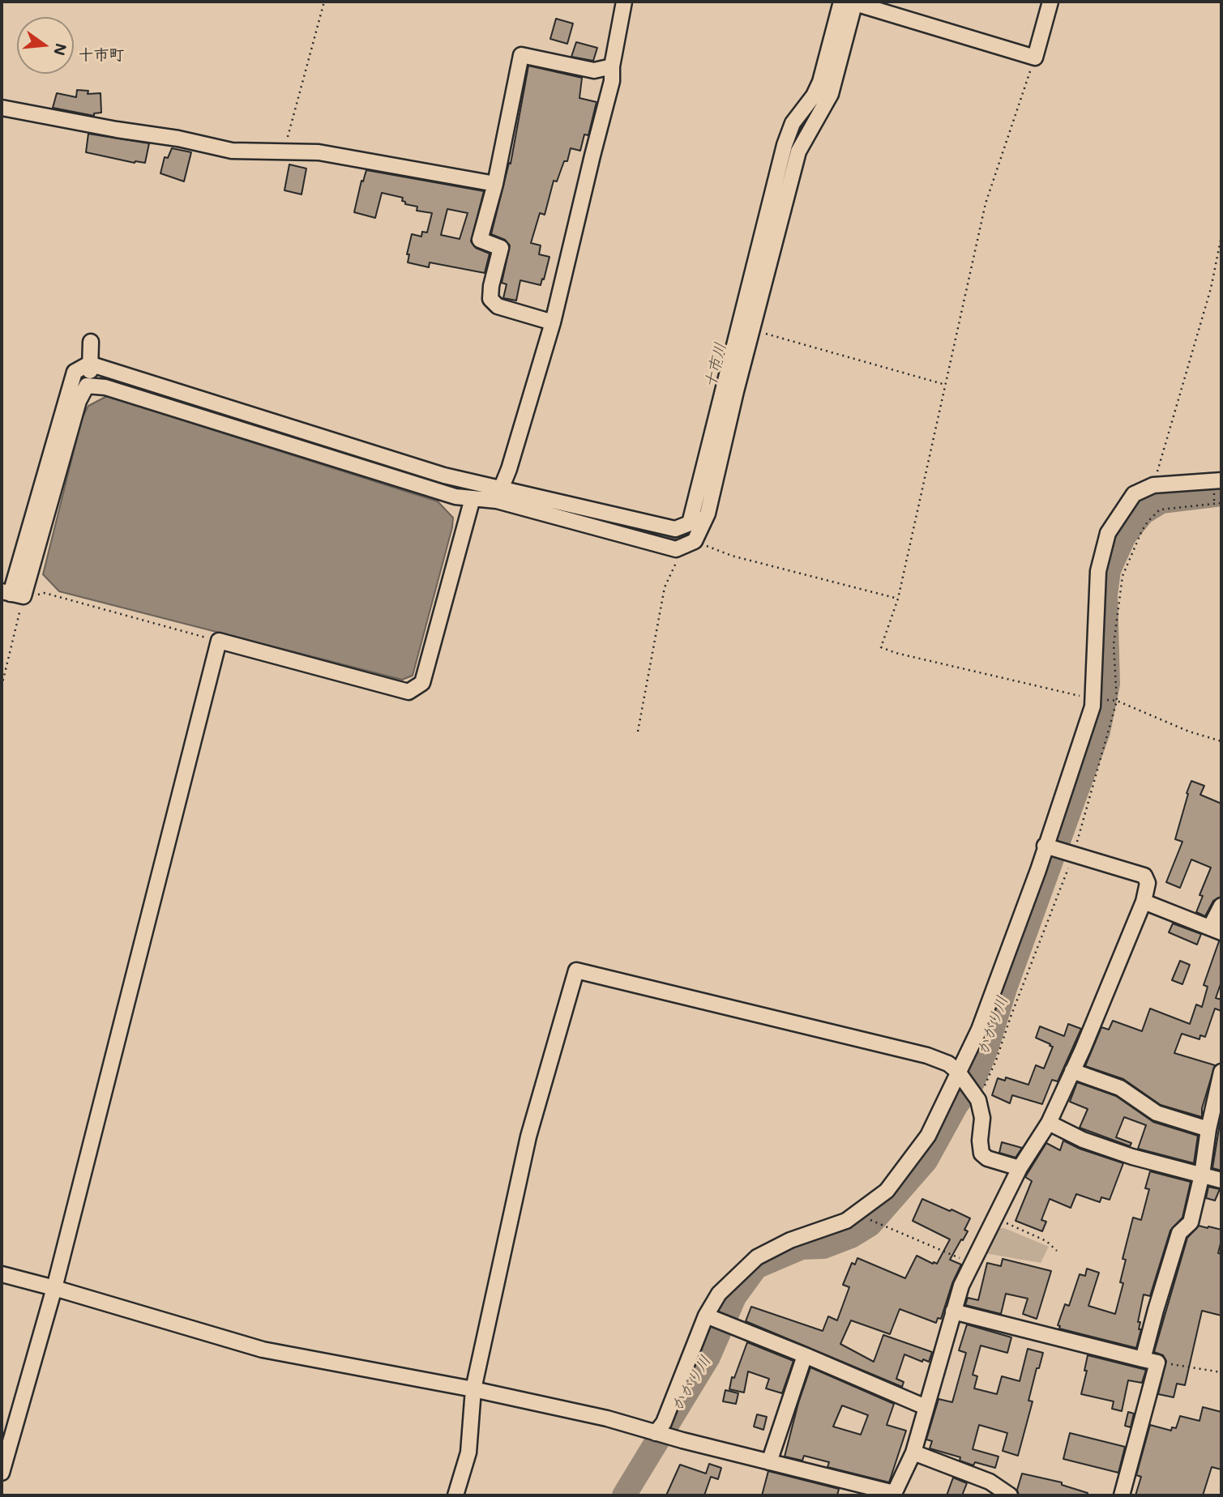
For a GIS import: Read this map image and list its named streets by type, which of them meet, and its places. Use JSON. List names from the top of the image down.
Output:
{
  "districts": ["十市町"],
  "water": ["十市川", "かがり川"],
  "north": "right"
}
